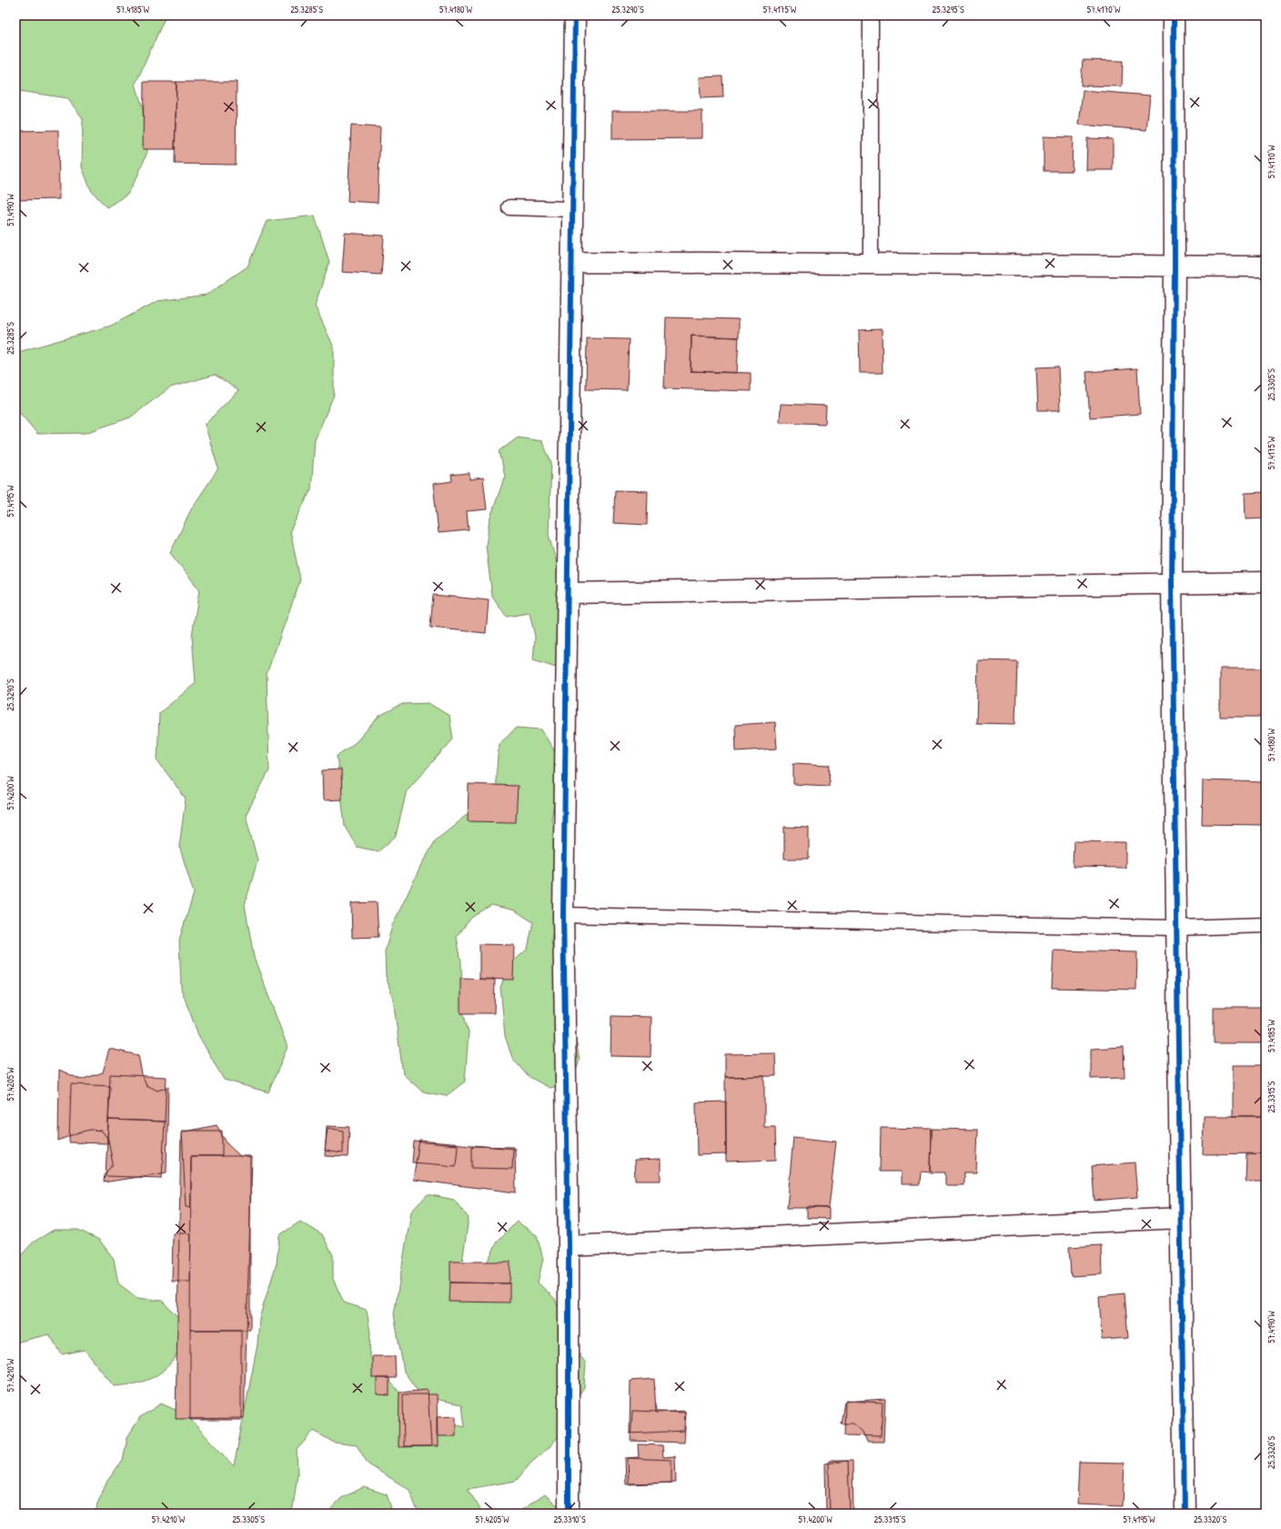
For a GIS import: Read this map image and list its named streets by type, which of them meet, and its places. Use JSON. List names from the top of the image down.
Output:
{
  "coordinates": [
    "57.4185°W",
    "25.3285°S",
    "57.4180°W",
    "25.3290°S",
    "57.4175°W",
    "25.3295°S",
    "57.4170°W",
    "57.4190°W",
    "25.3305°S",
    "57.4195°W",
    "57.4200°W",
    "57.4205°W",
    "25.3315°S",
    "57.4210°W",
    "25.3320°S",
    "25.3310°S"
  ]
}
